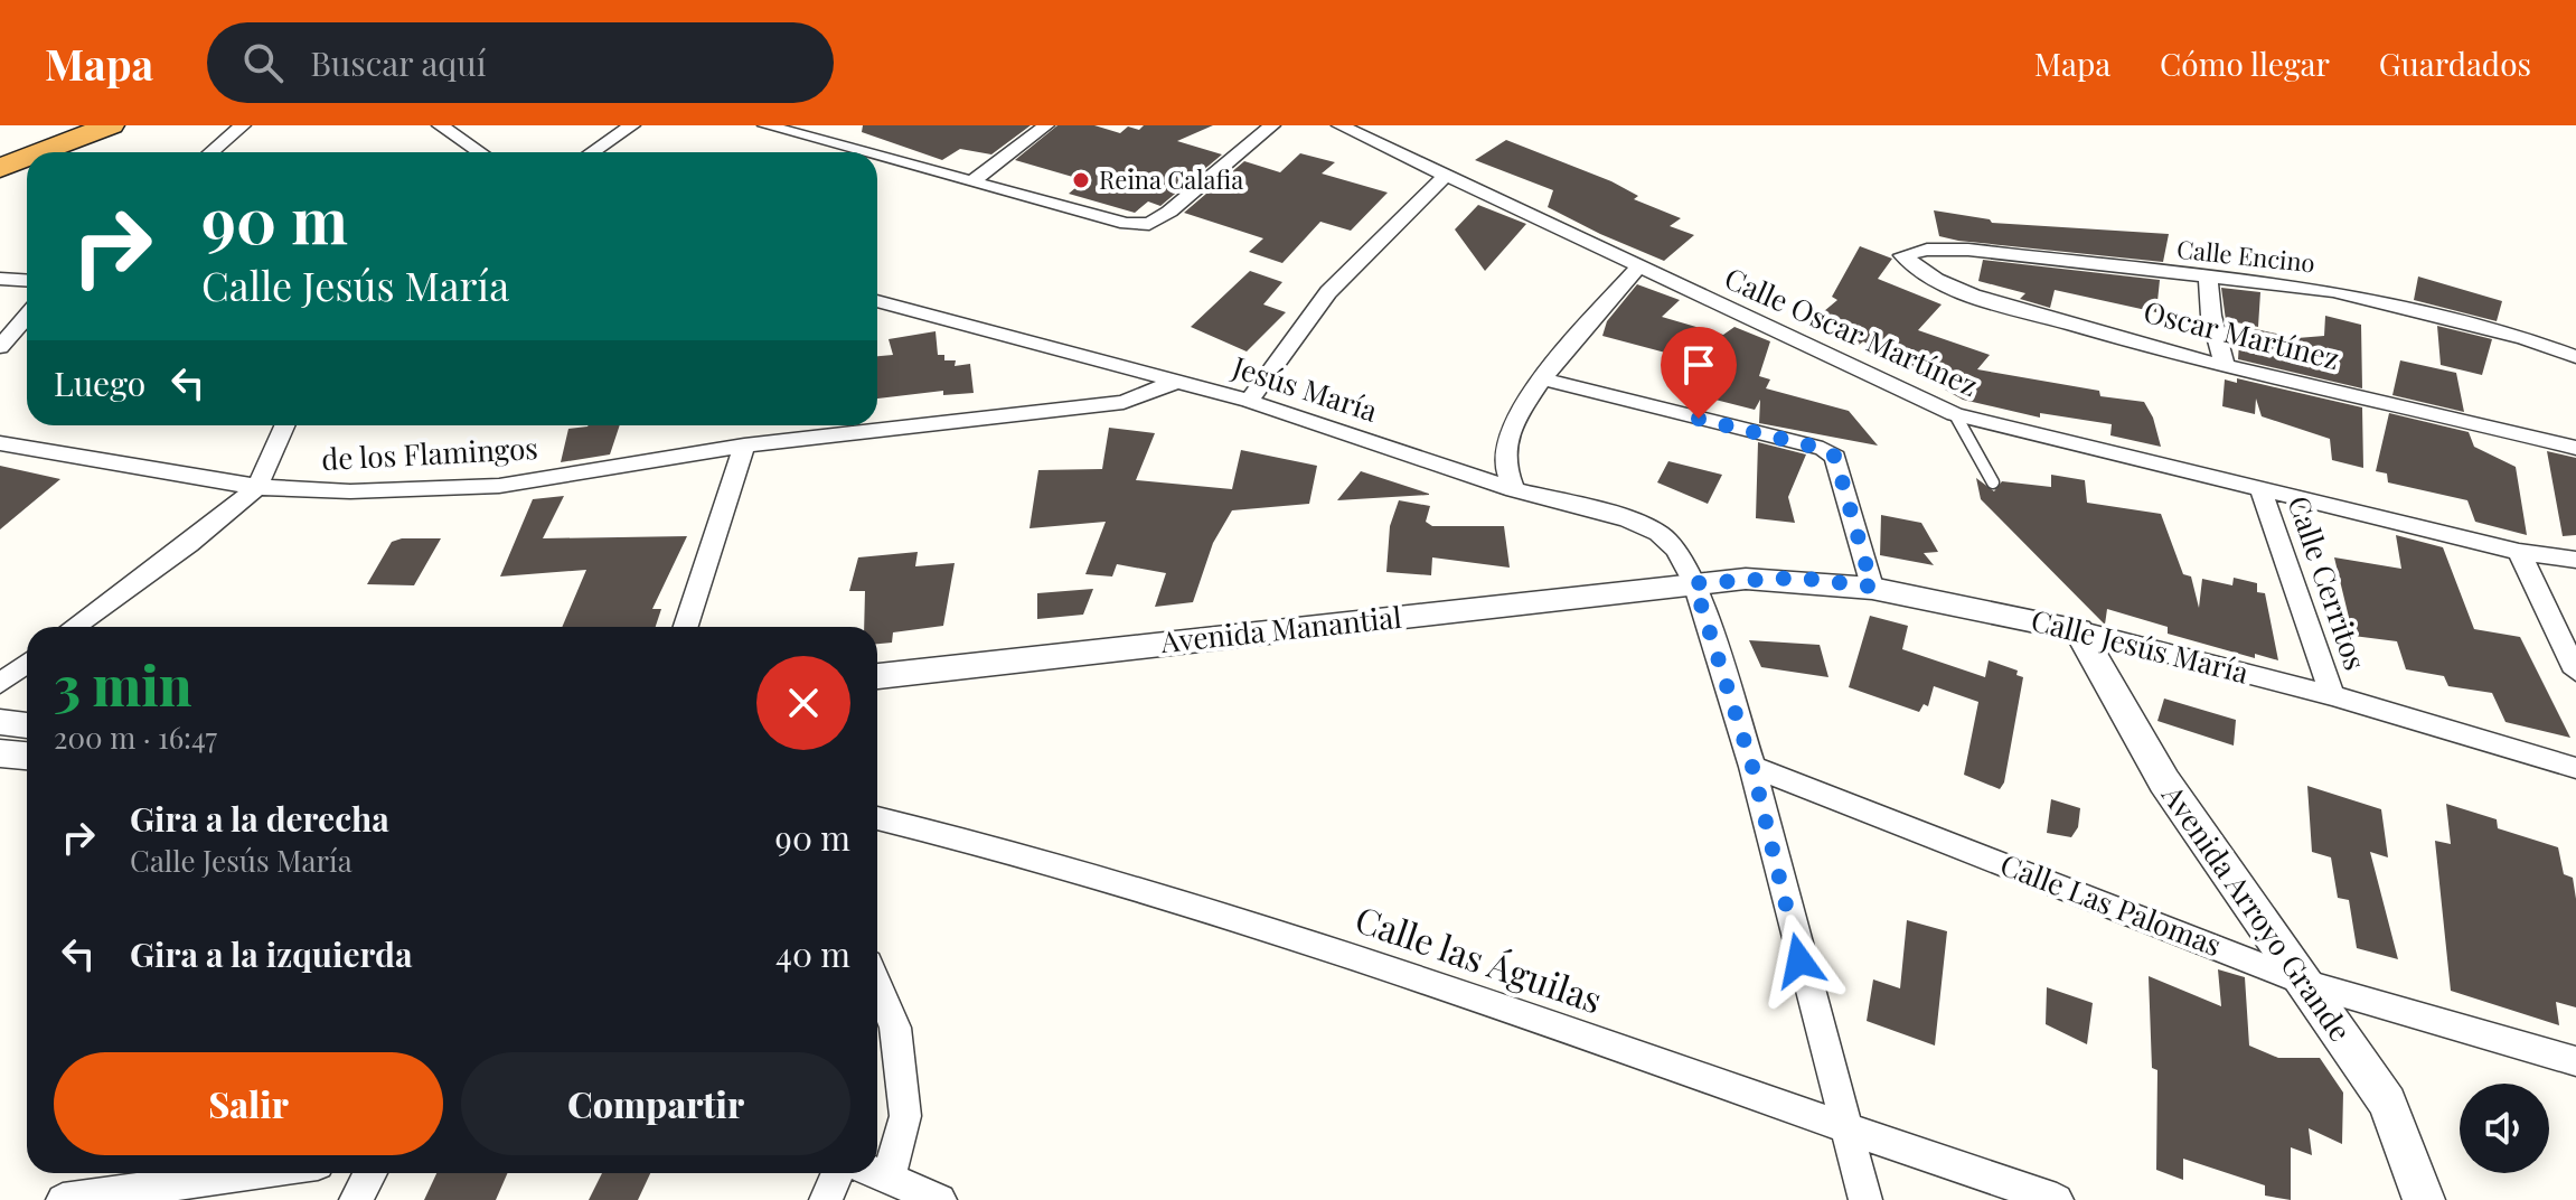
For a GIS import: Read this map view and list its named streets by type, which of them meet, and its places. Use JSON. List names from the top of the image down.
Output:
{
  "streets": {
    "street": [
      "Calle Encino",
      "Calle Oscar Martínez",
      "Oscar Martínez",
      "Jesús María",
      "de los Flamingos",
      "Calle Cerritos",
      "Avenida Manantial",
      "Calle Jesús María",
      "Calle Las Palomas",
      "Avenida Arroyo Grande",
      "Calle las Águilas"
    ]
  },
  "crossings": [
    ["Calle Encino", "Oscar Martínez"],
    ["Calle Oscar Martínez", "Calle Cerritos"],
    ["Jesús María", "de los Flamingos"],
    ["Jesús María", "Avenida Manantial"],
    ["Jesús María", "Calle Jesús María"],
    ["Jesús María", "Calle Las Palomas"],
    ["Jesús María", "Calle las Águilas"],
    ["Calle Cerritos", "Calle Jesús María"],
    ["Avenida Manantial", "Calle Jesús María"],
    ["Calle Jesús María", "Avenida Arroyo Grande"],
    ["Calle Las Palomas", "Avenida Arroyo Grande"]
  ],
  "places": ["Reina Calafia"],
  "page": {
    "header": "Mapa",
    "search": "Buscar aquí",
    "nav": ["Mapa", "Cómo llegar", "Guardados"],
    "turn": ["90 m", "Calle Jesús María"],
    "then": "Luego",
    "heading": ["3 min", "200 m · 16:47"],
    "list": [
      {
        "name": "Gira a la derecha",
        "note": "Calle Jesús María",
        "value": "90 m"
      },
      {
        "name": "Gira a la izquierda",
        "value": "40 m"
      }
    ],
    "buttons": ["Salir", "Compartir"]
  }
}
